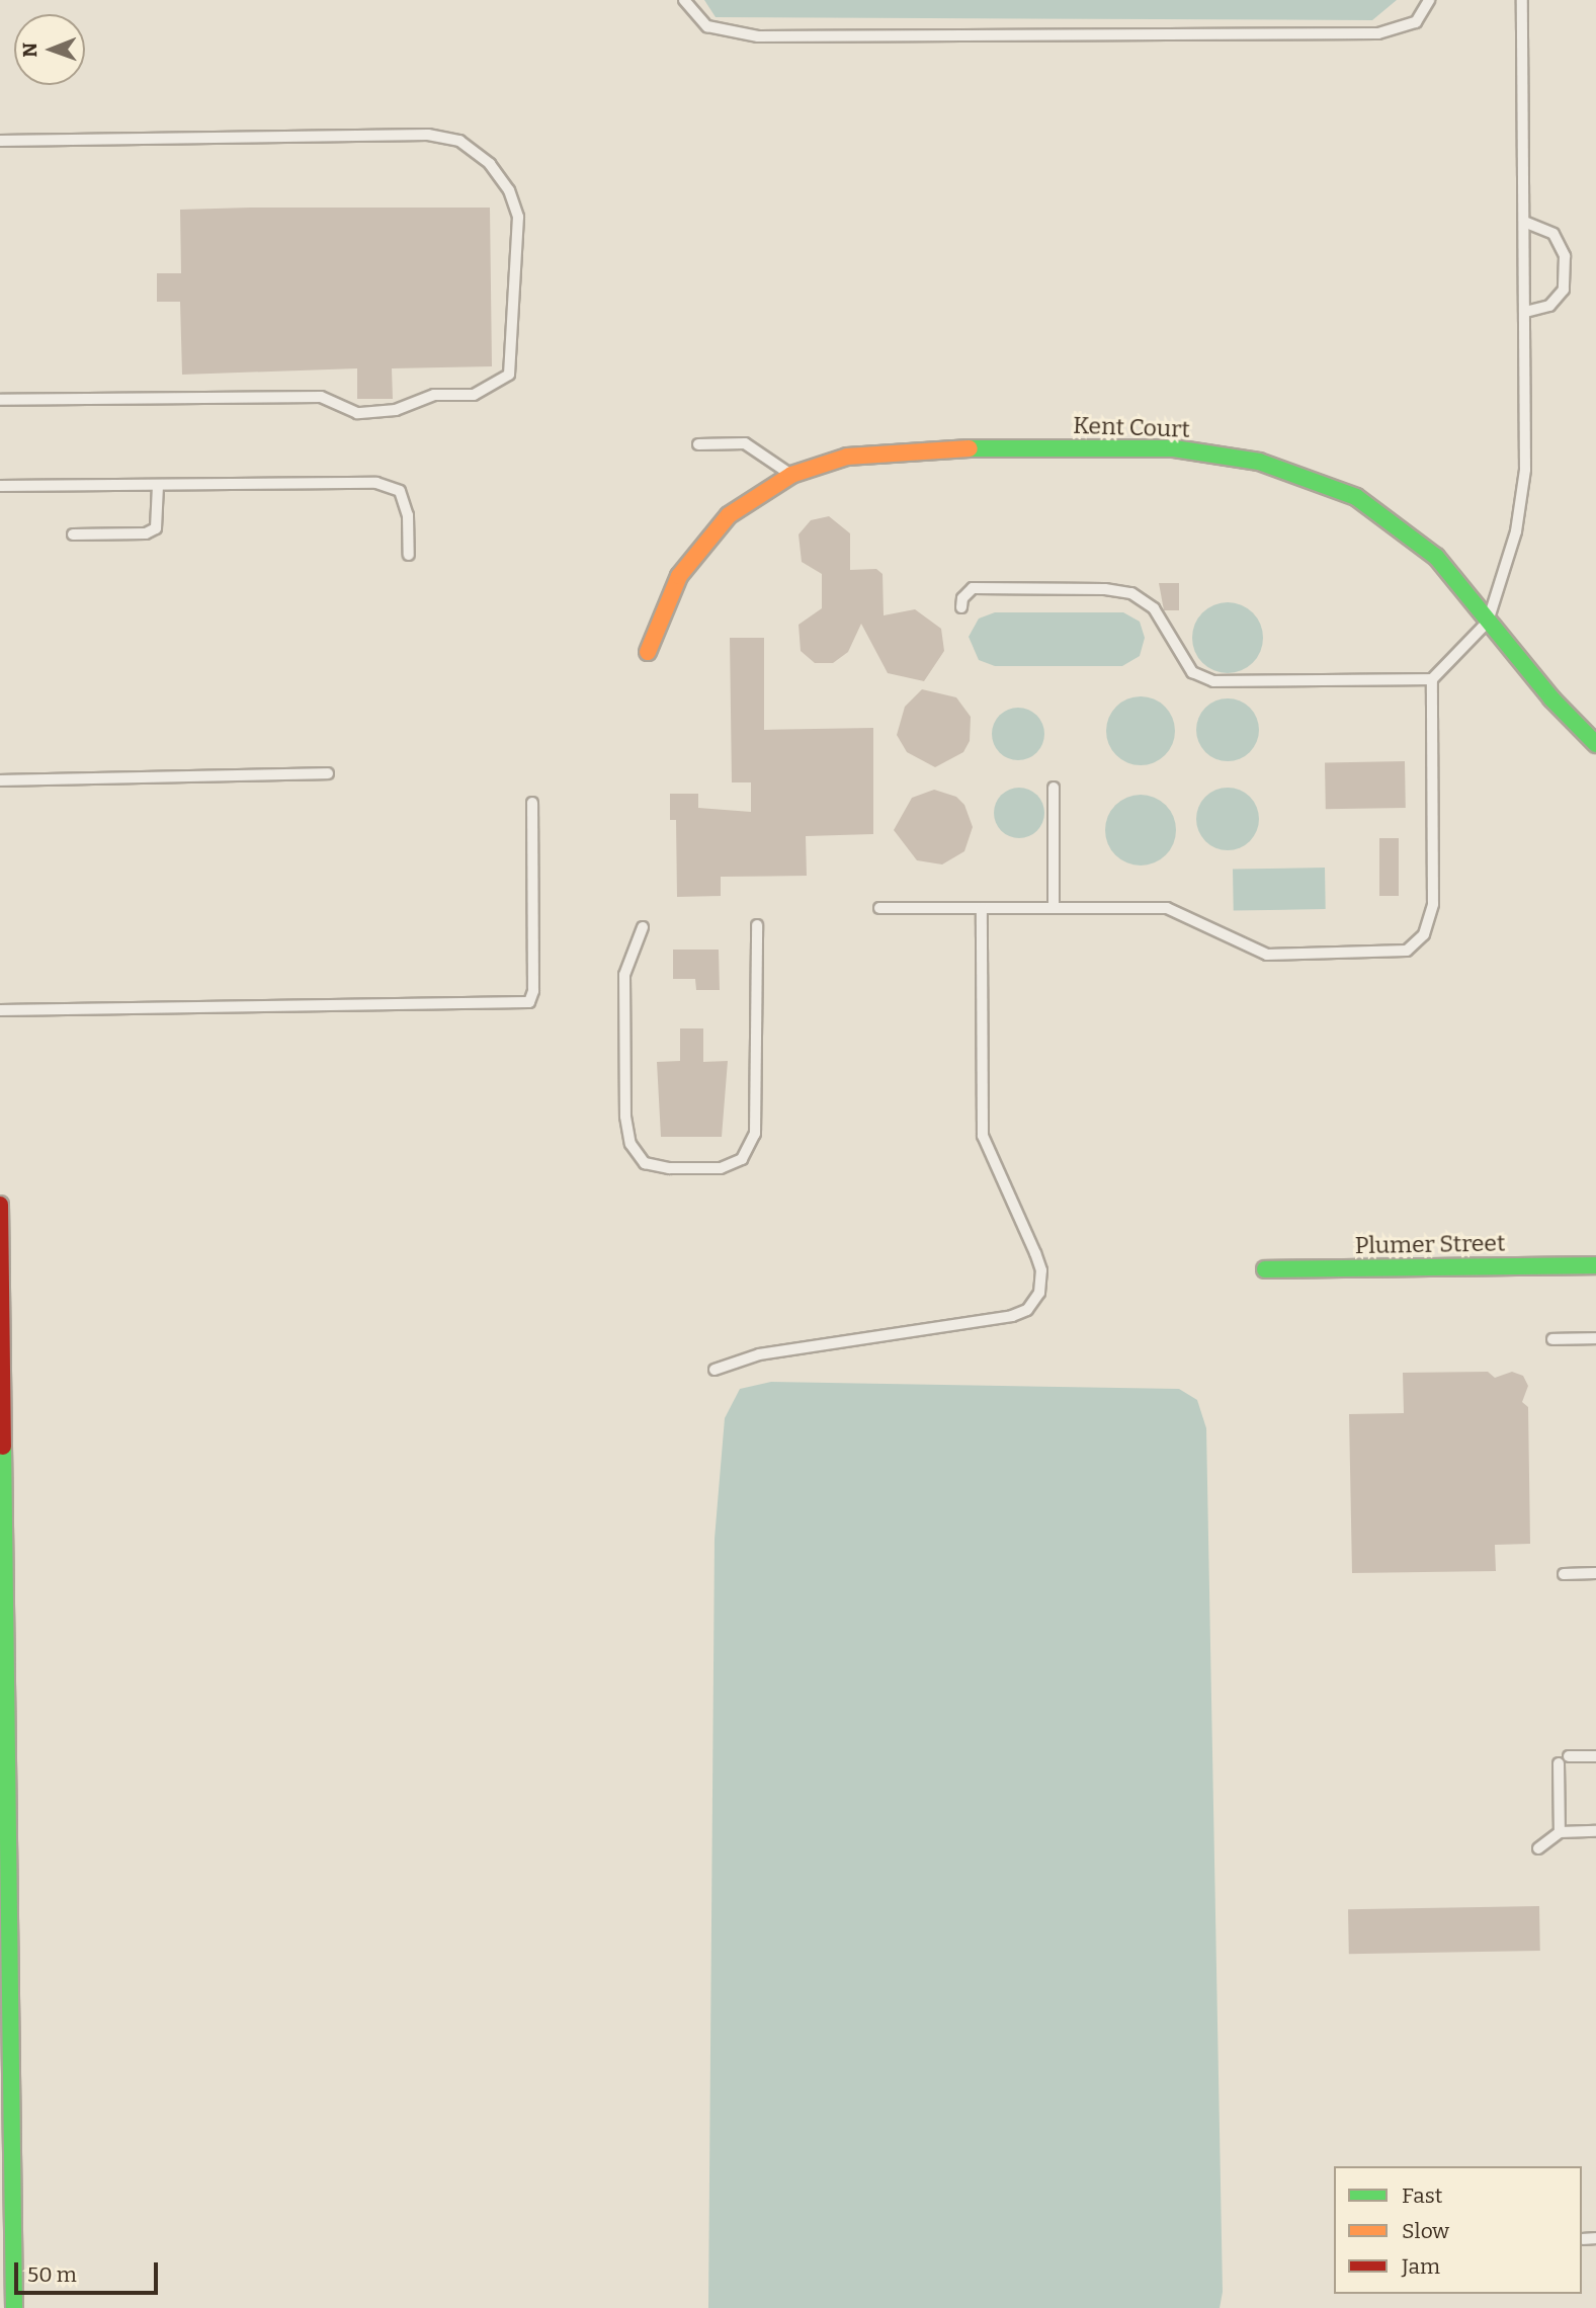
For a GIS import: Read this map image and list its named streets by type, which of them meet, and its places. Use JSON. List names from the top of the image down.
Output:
{
  "streets": {
    "street": ["Kent Court", "Plumer Street"]
  },
  "legend": ["Fast", "Slow", "Jam"],
  "scale_bar": "50 m",
  "north": "left"
}
